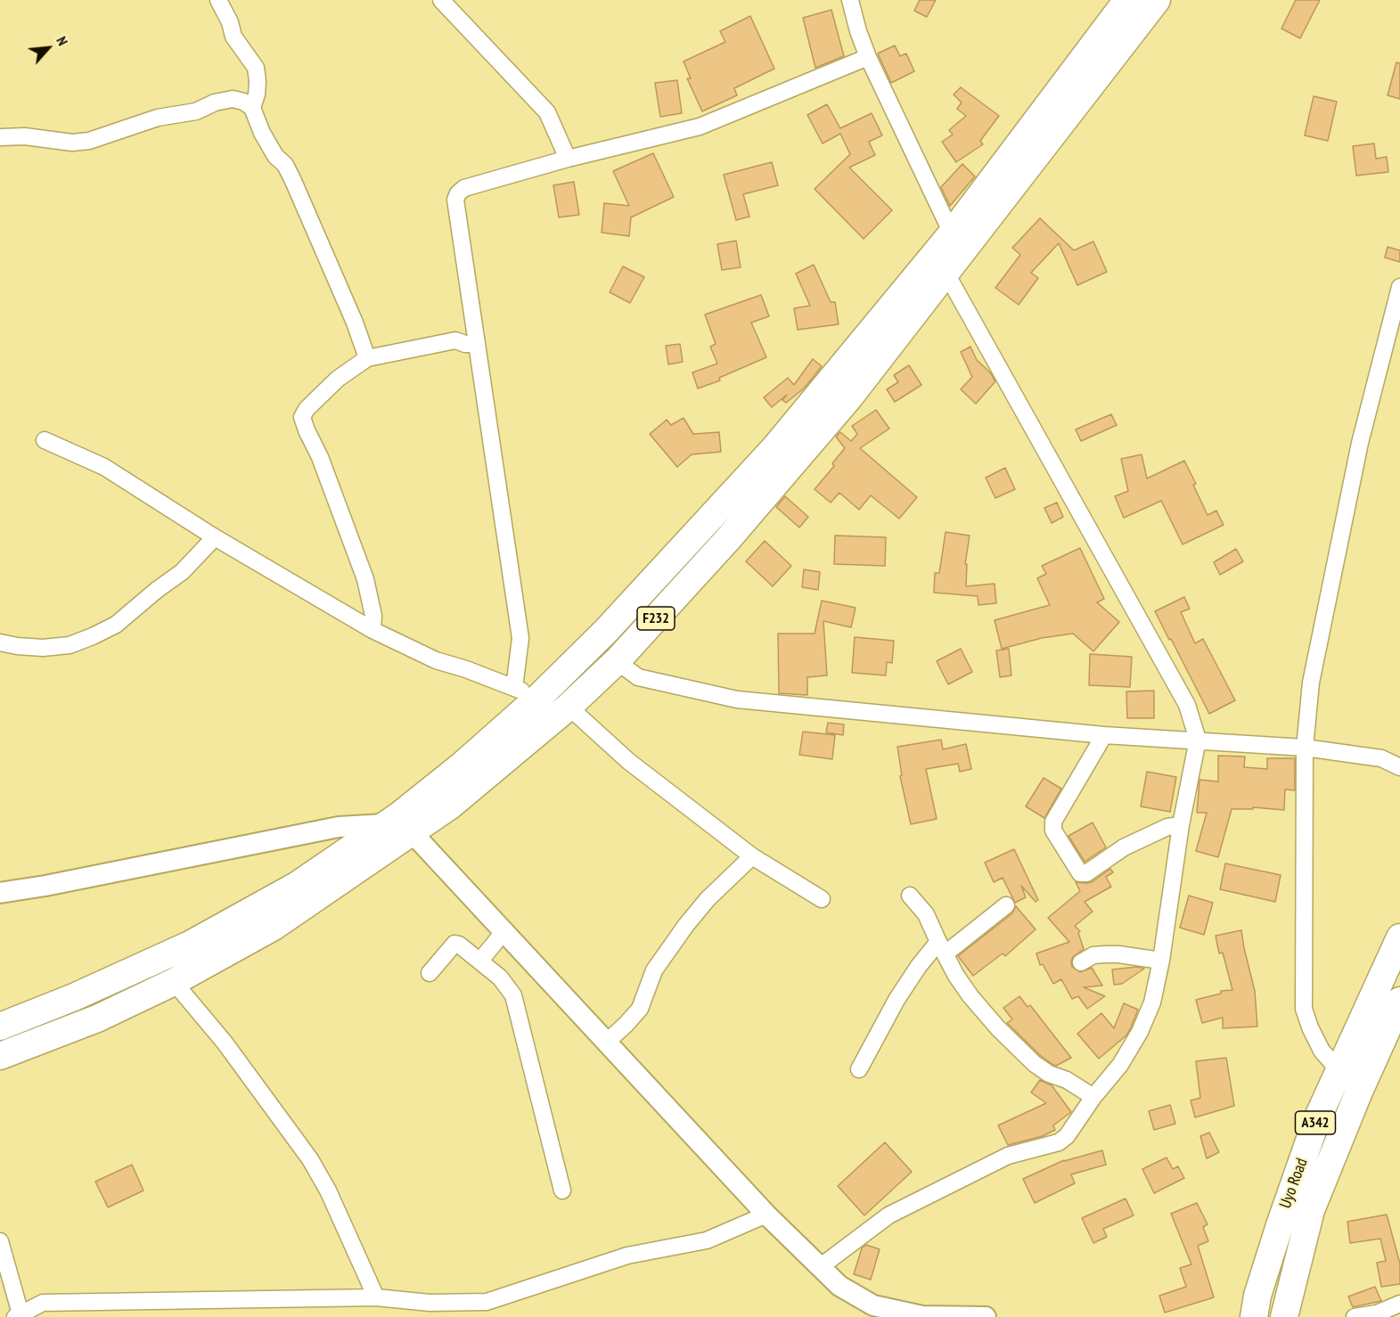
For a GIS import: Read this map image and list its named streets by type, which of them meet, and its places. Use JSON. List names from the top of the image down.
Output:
{
  "streets": {
    "highway": ["F232", "A342", "Uyo Road"]
  },
  "north": "top right"
}
